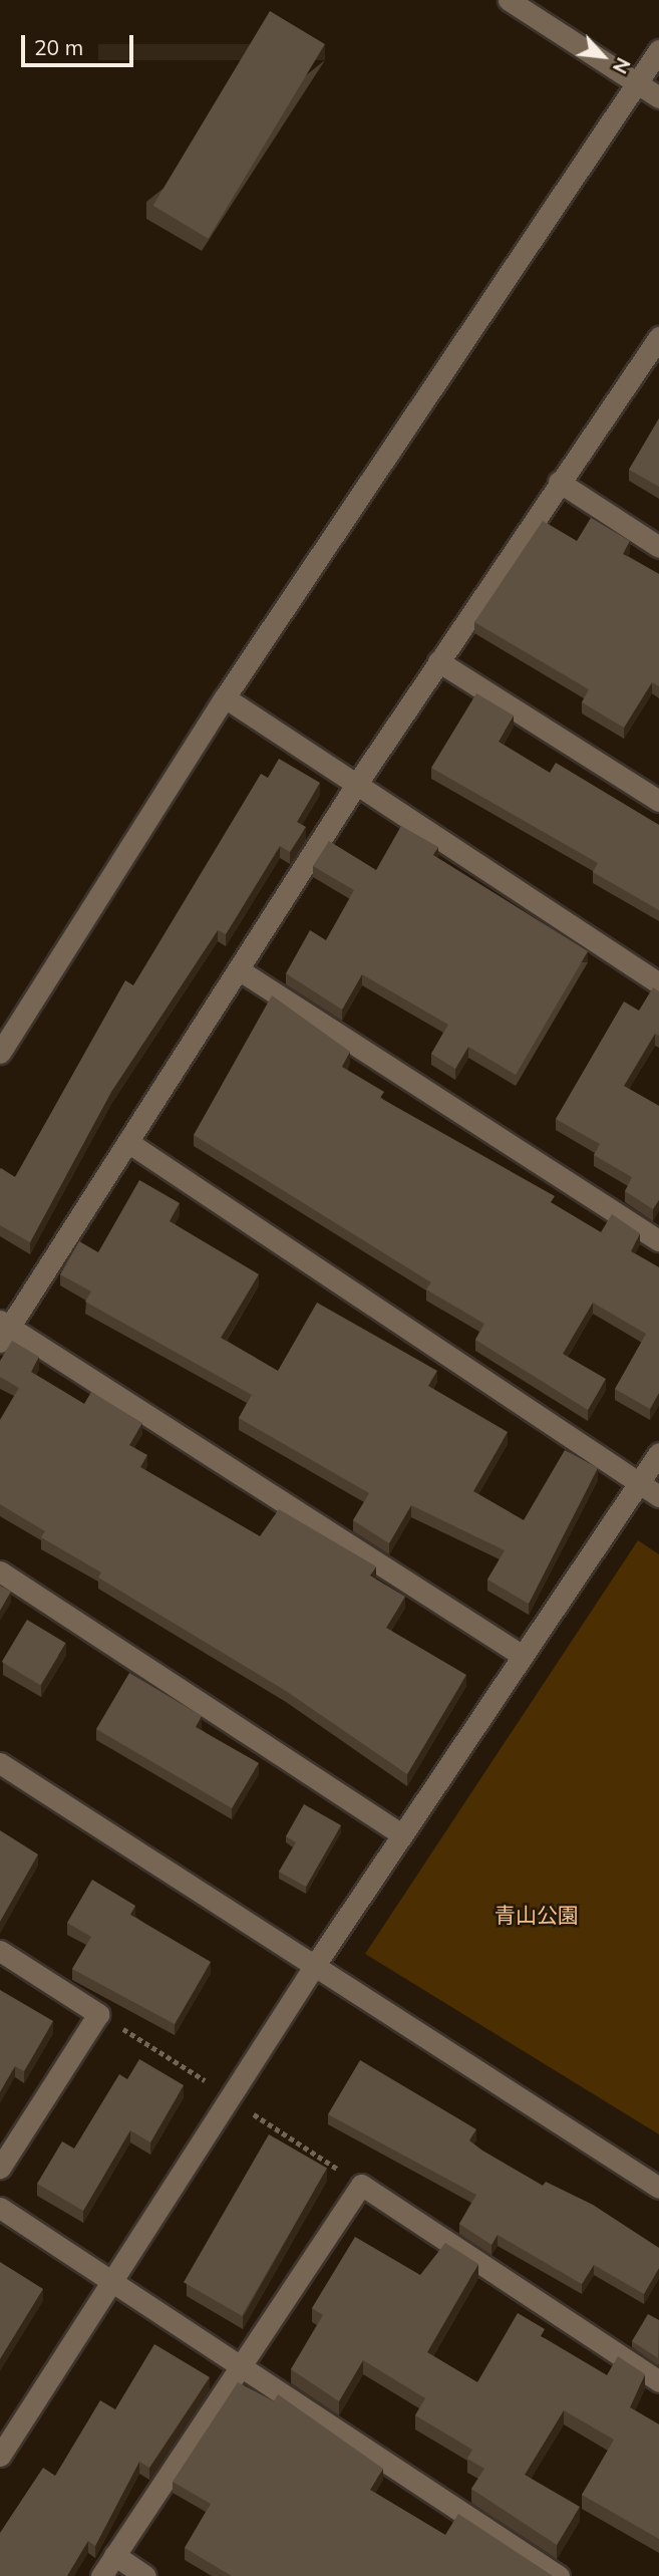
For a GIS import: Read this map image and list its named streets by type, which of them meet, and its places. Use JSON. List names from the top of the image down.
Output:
{
  "parks": ["青山公園"],
  "scale_bar": "20 m",
  "north": "bottom right"
}
